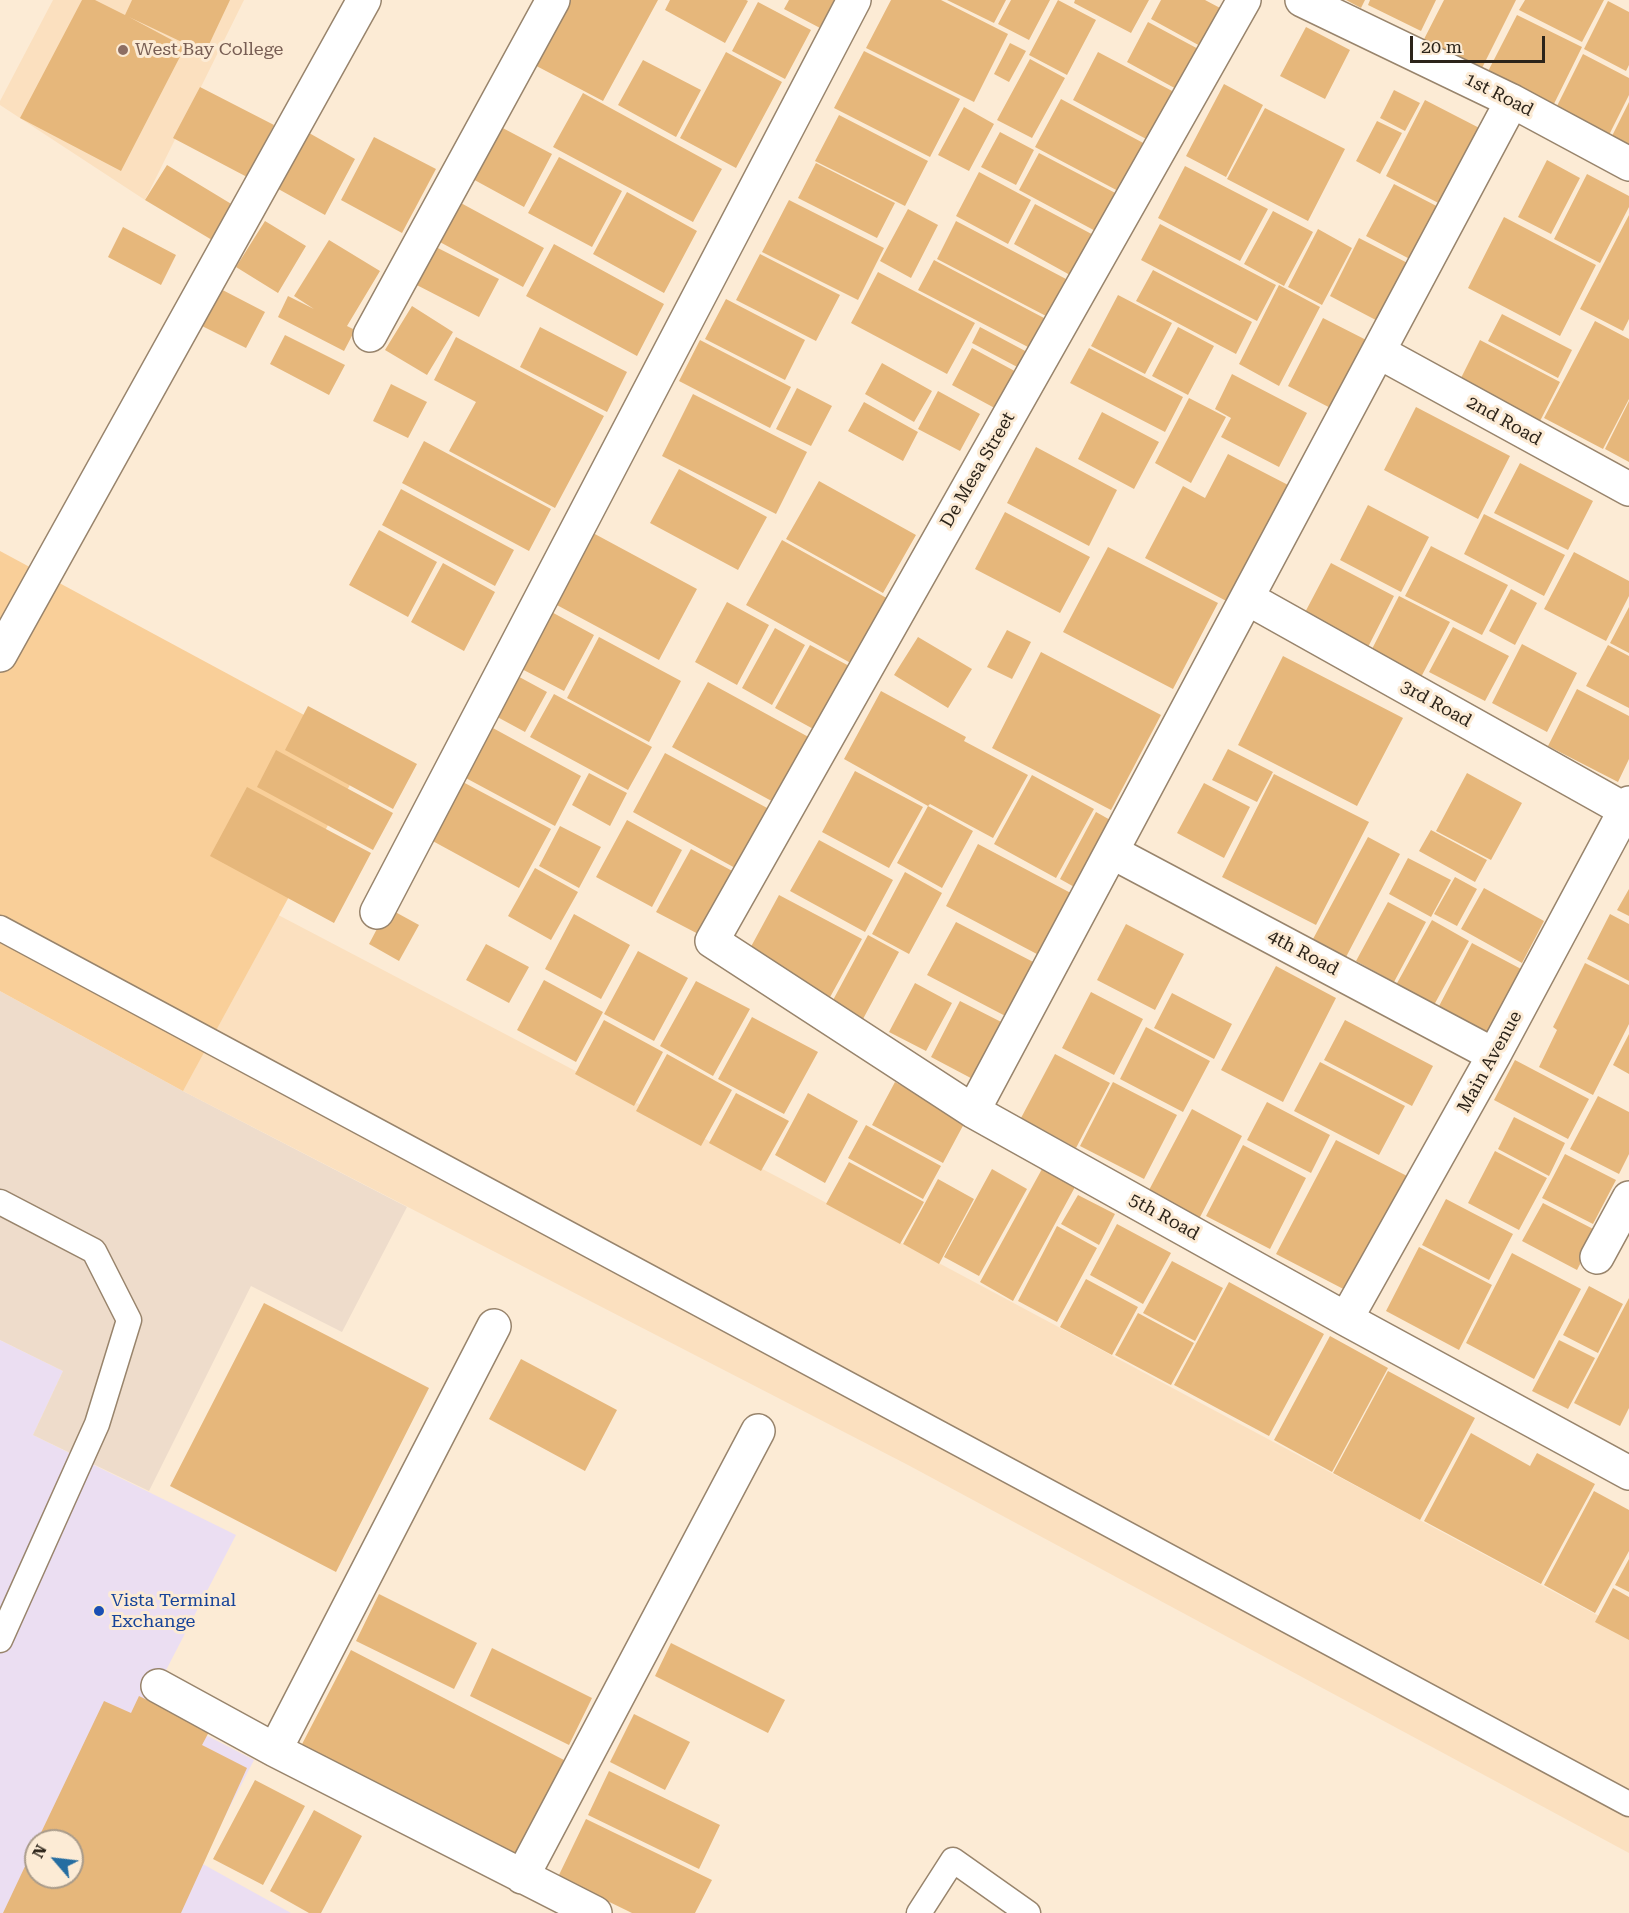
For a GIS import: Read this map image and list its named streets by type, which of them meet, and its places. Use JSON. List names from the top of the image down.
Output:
{
  "streets": {
    "street": [
      "1st Road",
      "2nd Road",
      "De Mesa Street",
      "3rd Road",
      "4th Road",
      "Main Avenue",
      "5th Road"
    ]
  },
  "crossings": [
    ["De Mesa Street", "5th Road"],
    ["3rd Road", "Main Avenue"],
    ["4th Road", "Main Avenue"],
    ["Main Avenue", "5th Road"]
  ],
  "places": ["West Bay College", "Vista Terminal Exchange"],
  "scale_bar": "20 m",
  "north": "top left"
}
